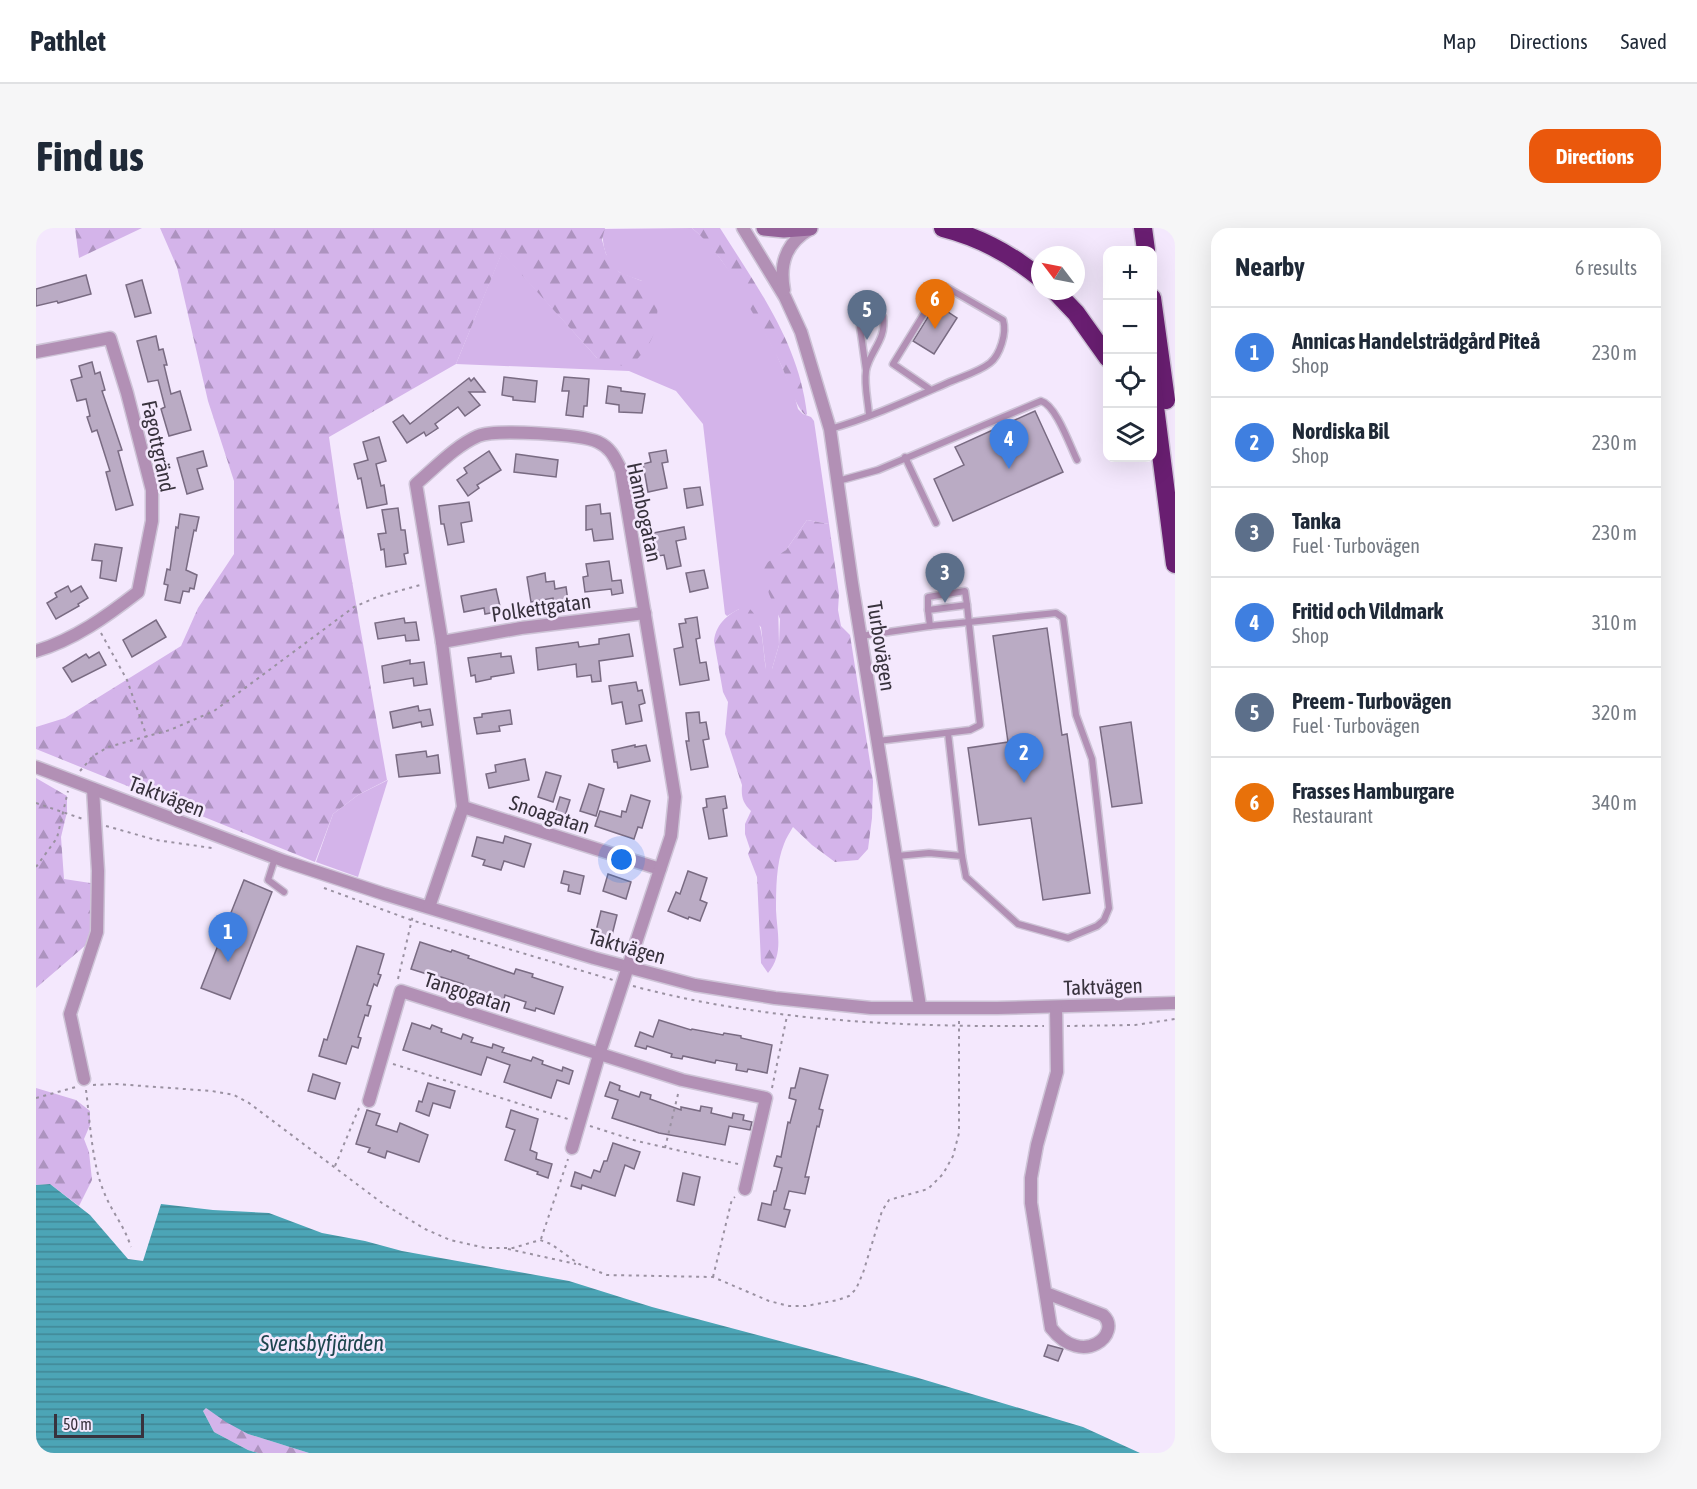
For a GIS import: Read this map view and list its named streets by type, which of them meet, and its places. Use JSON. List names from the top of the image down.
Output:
{
  "streets": {
    "street": [
      "Fagottgränd",
      "Hambogatan",
      "Polkettgatan",
      "Turbovägen",
      "Taktvägen",
      "Snoagatan",
      "Tangogatan"
    ]
  },
  "crossings": [
    ["Hambogatan", "Polkettgatan"],
    ["Hambogatan", "Taktvägen"],
    ["Hambogatan", "Snoagatan"],
    ["Turbovägen", "Taktvägen"]
  ],
  "water": ["Svensbyfjärden"],
  "scale_bar": "50 m",
  "north": "top left",
  "page": {
    "header": "Pathlet",
    "nav": ["Map", "Directions", "Saved"],
    "buttons": "Directions",
    "title": "Find us",
    "heading": ["Nearby", "6 results"],
    "map_buttons": ["+", "−"],
    "pins": [
      "6",
      "5",
      "4",
      "3",
      "2",
      "1"
    ],
    "list": [
      {
        "mark": "1",
        "name": "Annicas Handelsträdgård Piteå",
        "note": "Shop",
        "value": "230 m"
      },
      {
        "mark": "2",
        "name": "Nordiska Bil",
        "note": "Shop",
        "value": "230 m"
      },
      {
        "mark": "3",
        "name": "Tanka",
        "note": "Fuel · Turbovägen",
        "value": "230 m"
      },
      {
        "mark": "4",
        "name": "Fritid och Vildmark",
        "note": "Shop",
        "value": "310 m"
      },
      {
        "mark": "5",
        "name": "Preem - Turbovägen",
        "note": "Fuel · Turbovägen",
        "value": "320 m"
      },
      {
        "mark": "6",
        "name": "Frasses Hamburgare",
        "note": "Restaurant",
        "value": "340 m"
      }
    ],
    "scale": "50 m"
  }
}
